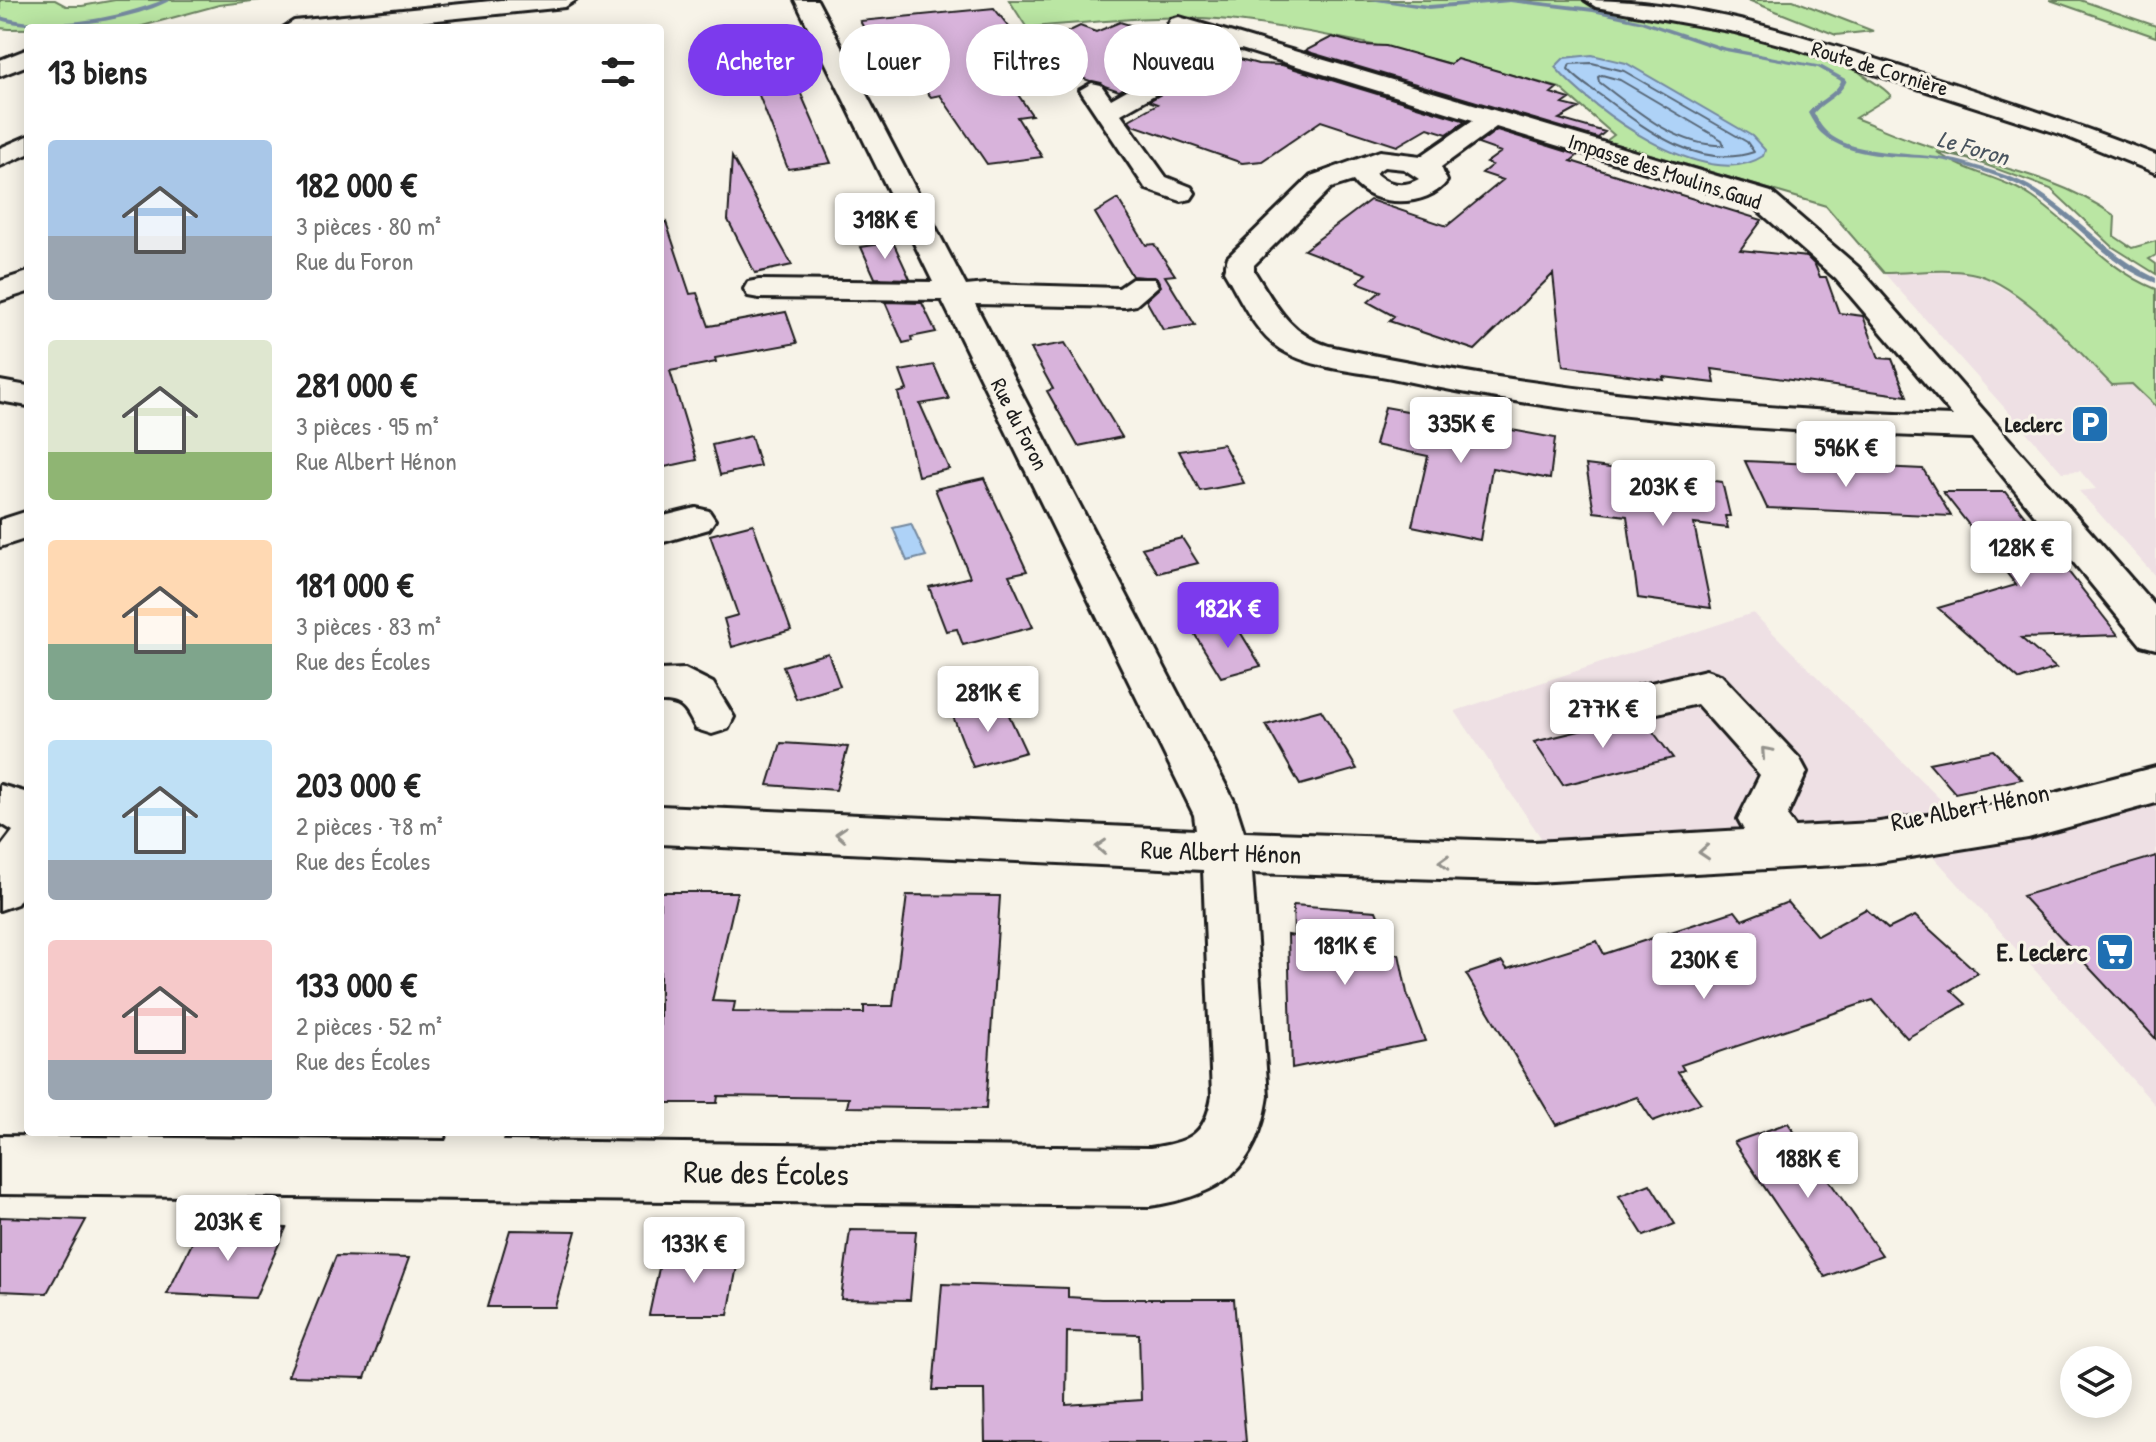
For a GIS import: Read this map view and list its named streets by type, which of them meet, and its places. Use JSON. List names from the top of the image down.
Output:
{
  "streets": {
    "street": [
      "Route de Cornière",
      "Impasse des Moulins Gaud",
      "Rue du Foron",
      "Rue Albert Hénon",
      "Rue des Écoles"
    ]
  },
  "crossings": [
    ["Rue du Foron", "Rue Albert Hénon"],
    ["Rue du Foron", "Rue des Écoles"],
    ["Rue Albert Hénon", "Rue des Écoles"]
  ],
  "one_way": ["Rue Albert Hénon"],
  "water": ["Le Foron"],
  "places": {
    "parking": ["Leclerc"],
    "supermarket": ["E. Leclerc"]
  },
  "page": {
    "chip": [
      "Acheter",
      "Louer",
      "Filtres",
      "Nouveau"
    ],
    "heading": "13 biens",
    "list": [
      {
        "name": "182 000 €",
        "note": "3 pièces · 80 m² · Rue du Foron"
      },
      {
        "name": "281 000 €",
        "note": "3 pièces · 95 m² · Rue Albert Hénon"
      },
      {
        "name": "181 000 €",
        "note": "3 pièces · 83 m² · Rue des Écoles"
      },
      {
        "name": "203 000 €",
        "note": "2 pièces · 78 m² · Rue des Écoles"
      },
      {
        "name": "133 000 €",
        "note": "2 pièces · 52 m² · Rue des Écoles"
      }
    ],
    "price": [
      "318K €",
      "335K €",
      "596K €",
      "203K €",
      "128K €",
      "182K €",
      "281K €",
      "277K €",
      "181K €",
      "230K €",
      "188K €",
      "203K €",
      "133K €"
    ]
  }
}
